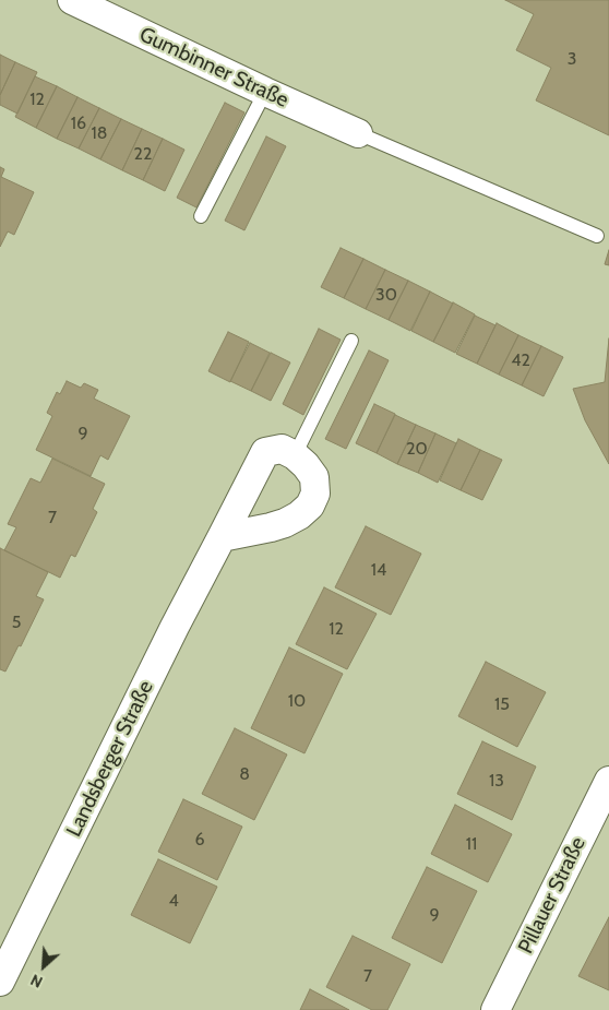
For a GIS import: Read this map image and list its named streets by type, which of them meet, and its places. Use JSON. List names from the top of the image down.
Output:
{
  "streets": {
    "street": ["Gumbinner Straße", "Landsberger Straße", "Pillauer Straße"]
  },
  "house_numbers": [
    "3",
    "12",
    "16",
    "18",
    "22",
    "30",
    "42",
    "9",
    "20",
    "7",
    "14",
    "5",
    "12",
    "10",
    "15",
    "8",
    "13",
    "6",
    "11",
    "4",
    "9",
    "7"
  ],
  "north": "bottom left"
}
